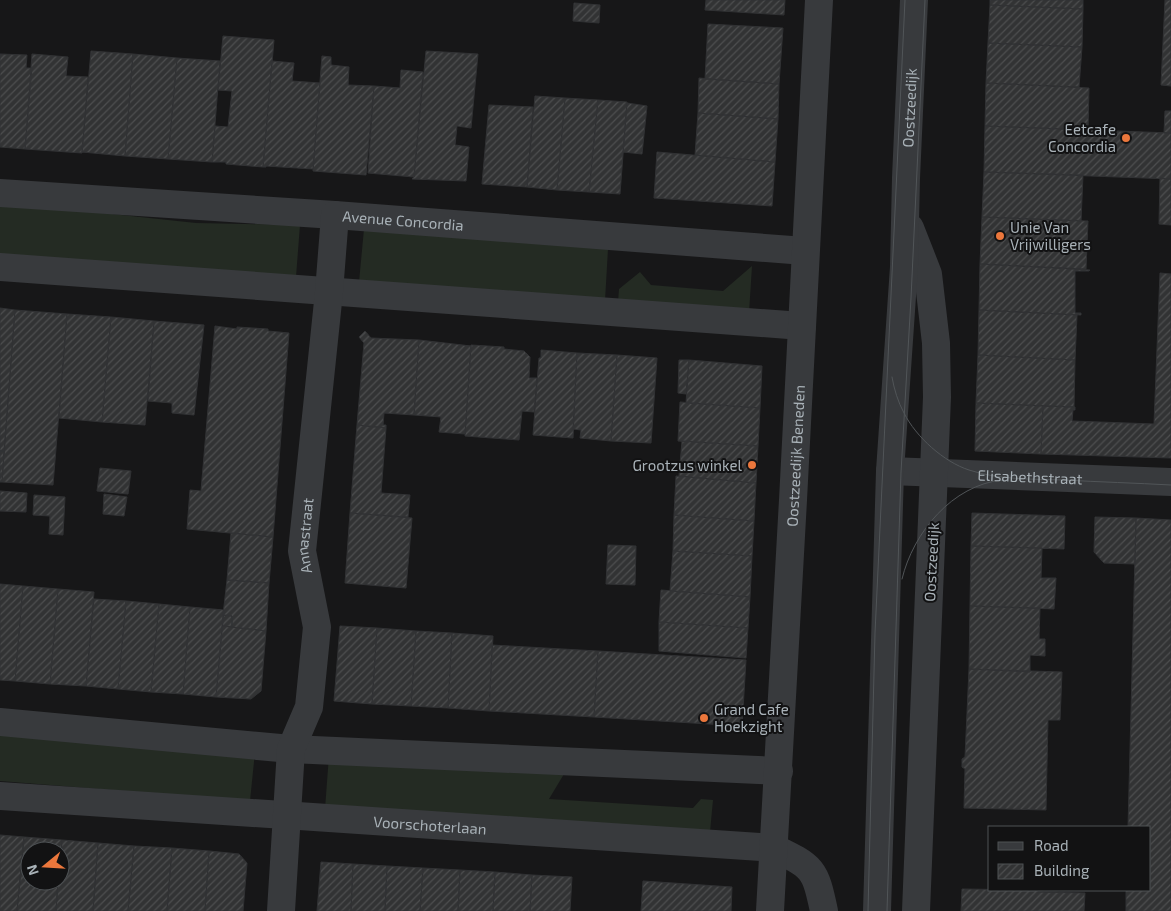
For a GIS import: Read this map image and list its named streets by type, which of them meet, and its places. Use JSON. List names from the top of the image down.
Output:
{
  "streets": {
    "street": [
      "Oostzeedijk",
      "Avenue Concordia",
      "Oostzeedijk Beneden",
      "Elisabethstraat",
      "Annastraat",
      "Voorschoterlaan"
    ]
  },
  "crossings": [
    ["Oostzeedijk", "Elisabethstraat"],
    ["Avenue Concordia", "Oostzeedijk Beneden"],
    ["Avenue Concordia", "Annastraat"],
    ["Oostzeedijk Beneden", "Voorschoterlaan"],
    ["Annastraat", "Voorschoterlaan"]
  ],
  "places": [
    "Eetcafe Concordia",
    "Unie Van Vrijwilligers",
    "Grootzus winkel",
    "Grand Cafe Hoekzight"
  ],
  "legend": ["Road", "Building"],
  "north": "left"
}
